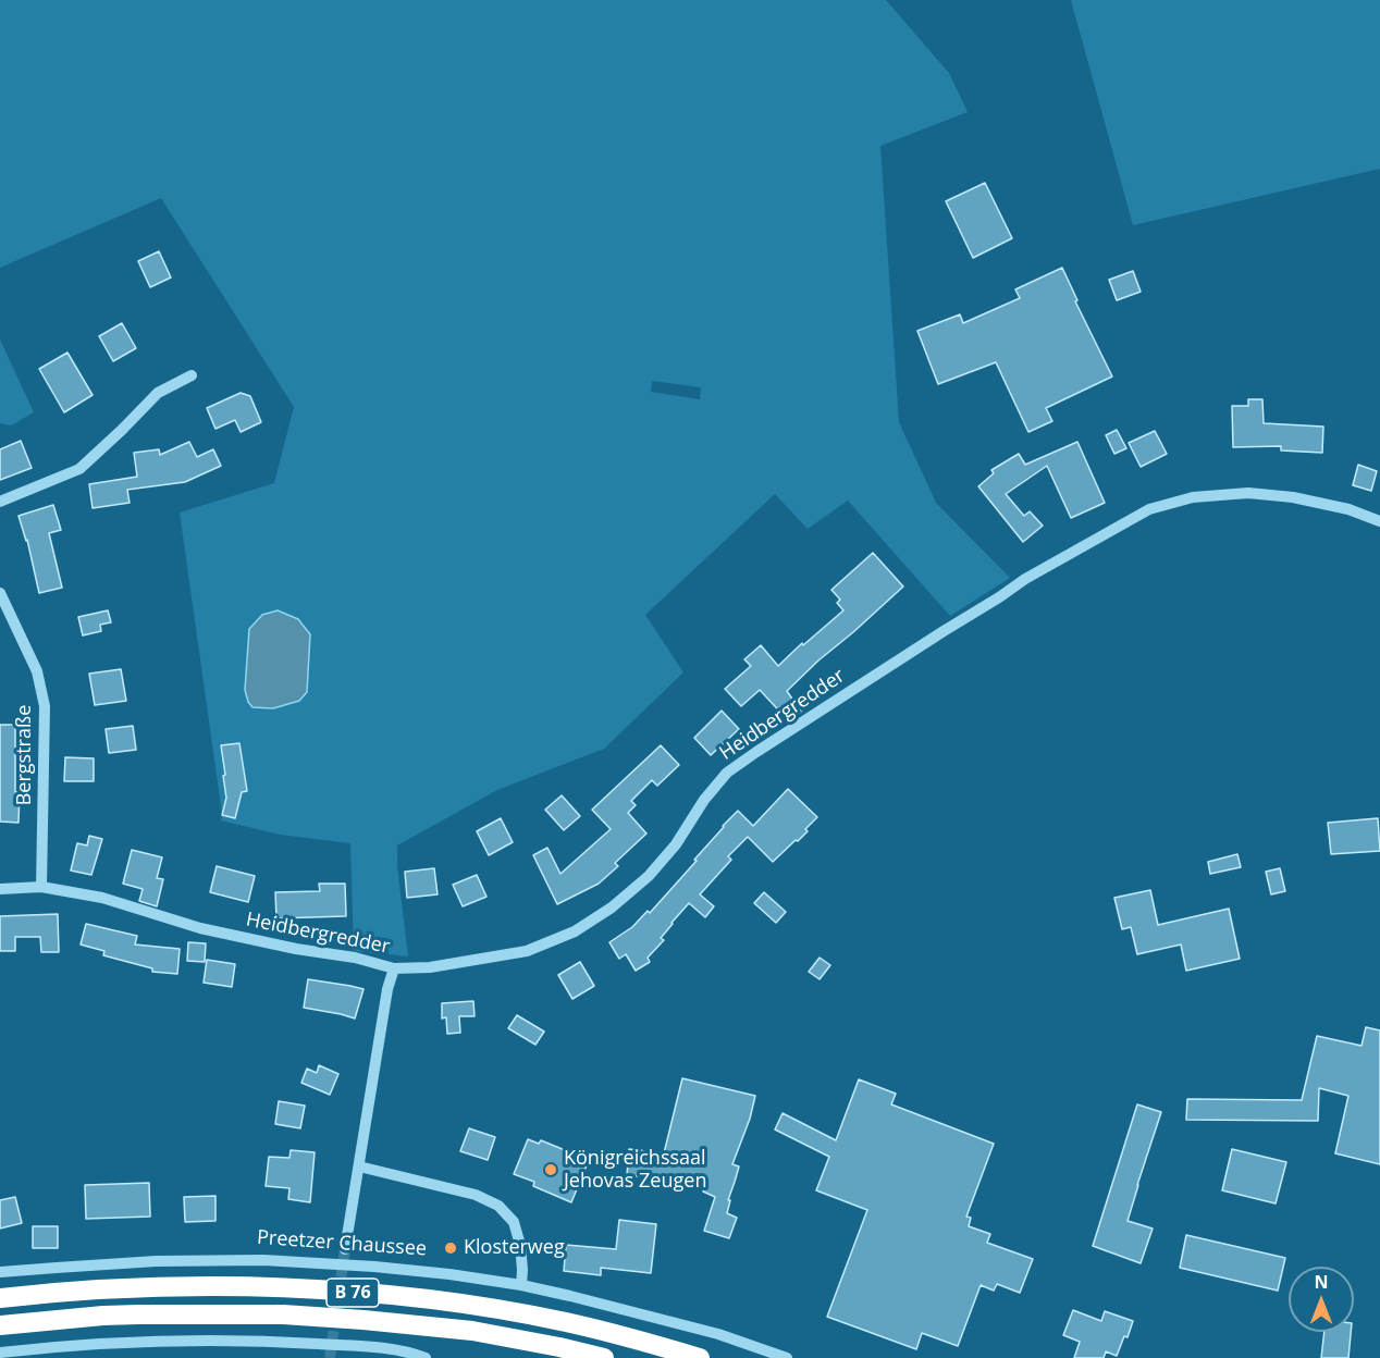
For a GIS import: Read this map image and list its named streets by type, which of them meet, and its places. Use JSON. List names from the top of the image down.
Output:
{
  "streets": {
    "highway": ["B 76"],
    "street": ["Heidbergredder", "Bergstraße", "Preetzer Chaussee"]
  },
  "crossings": [
    ["Heidbergredder", "Bergstraße"]
  ],
  "places": ["Königreichssaal Jehovas Zeugen", "Klosterweg"],
  "north": "top"
}
